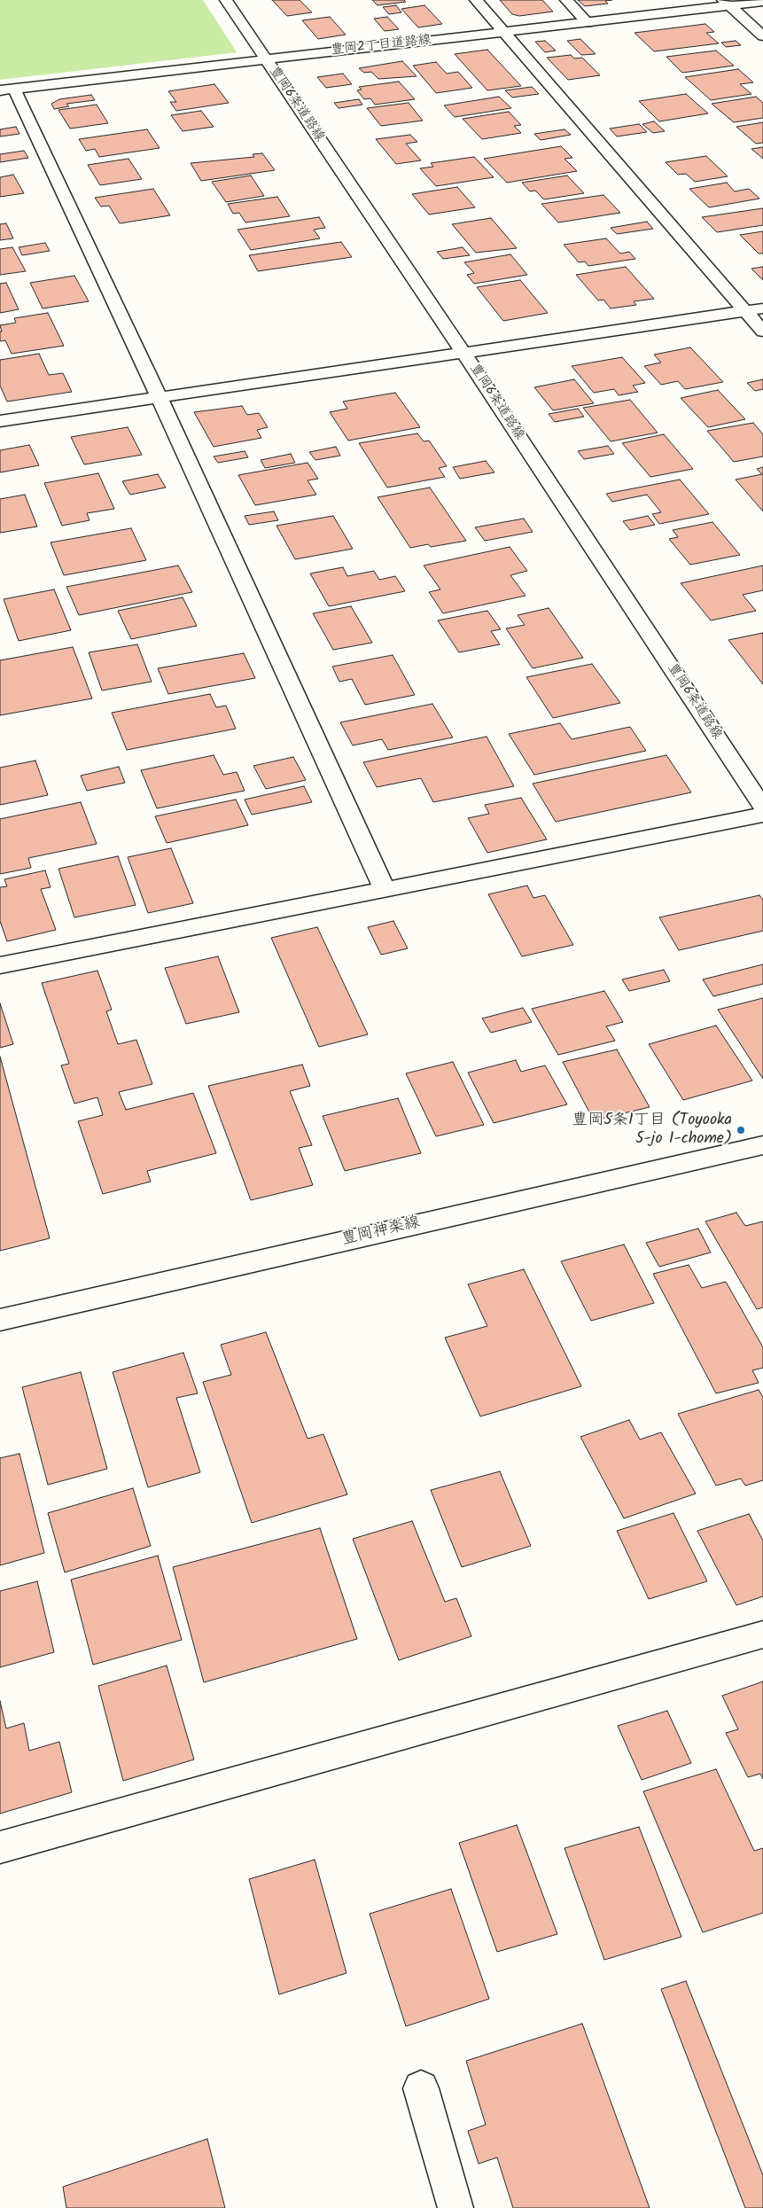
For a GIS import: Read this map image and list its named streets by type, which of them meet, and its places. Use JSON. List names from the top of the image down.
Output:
{
  "streets": {
    "street": ["豊岡2丁目道路線", "豊岡6条道路線", "豊岡神楽線"]
  },
  "crossings": [
    ["豊岡2丁目道路線", "豊岡6条道路線"]
  ],
  "places": ["豊岡5条1丁目 (Toyooka 5-jo 1-chome)"]
}
